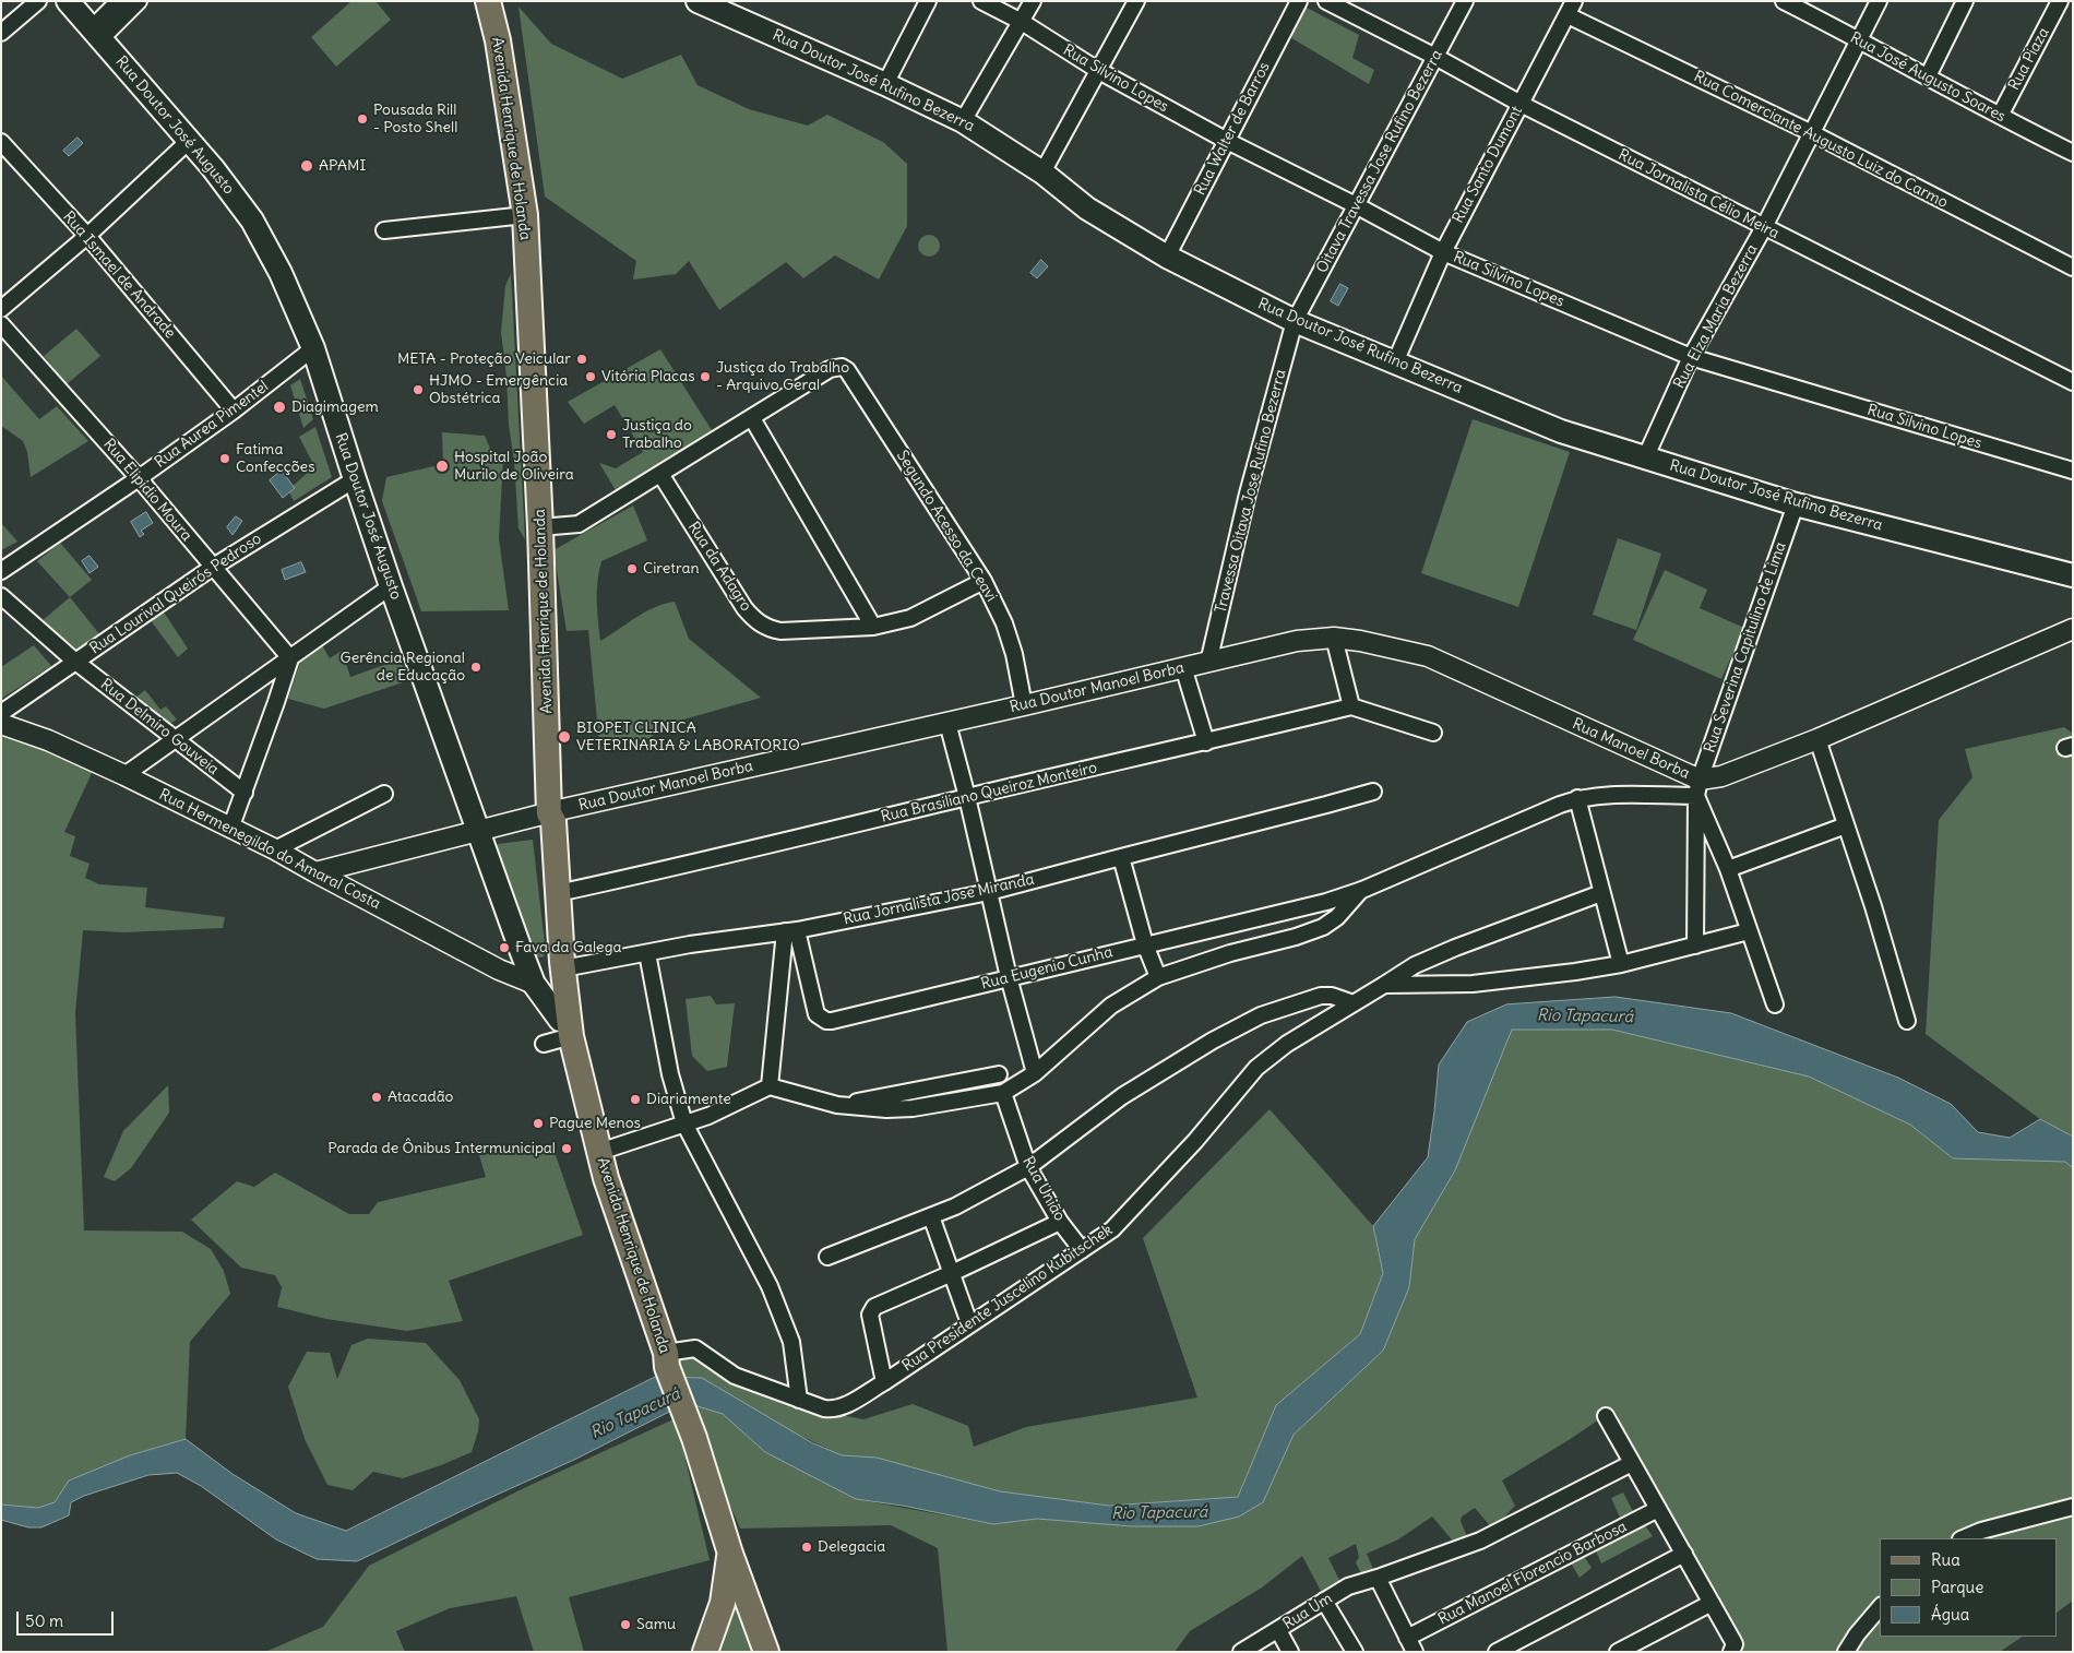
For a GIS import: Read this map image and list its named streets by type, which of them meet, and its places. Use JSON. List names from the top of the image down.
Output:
{
  "streets": {
    "main road": ["Rua Doutor José Rufino Bezerra", "Rua Doutor José Augusto", "Avenida Henrique de Holanda"],
    "street": [
      "Rua Piaza",
      "Rua José Augusto Soares",
      "Rua Silvino Lopes",
      "Rua Walter de Barros",
      "Rua Comerciante Augusto Luiz do Carmo",
      "Oitava Travessa Jose Rufino Bezerra",
      "Rua Santo Dumont",
      "Rua Jornalista Célio Meira",
      "Rua Ismael de Andrade",
      "Rua Elza Maria Bezerra",
      "Rua Aurea Pimentel",
      "Rua Elipídio Moura",
      "Travessa Oitava Jose Rufino Bezerra",
      "Segundo Acesso da Ceavi",
      "Rua da Adagro",
      "Rua Lourival Queirós Pedroso",
      "Rua Severina Capitulino de Lima",
      "Rua Doutor Manoel Borba",
      "Rua Delmiro Gouveia",
      "Rua Manoel Borba",
      "Rua Brasiliano Queiroz Monteiro",
      "Rua Hermenegildo do Amaral Costa",
      "Rua Jornalista Jose Miranda",
      "Rua Eugenio Cunha",
      "Rua União",
      "Rua Presidente Juscelino Kubitschek",
      "Rua Manoel Florencio Barbosa",
      "Rua Um"
    ]
  },
  "crossings": [
    ["Rua Piaza", "Rua José Augusto Soares"],
    ["Rua José Augusto Soares", "Rua Elza Maria Bezerra"],
    ["Rua Silvino Lopes", "Rua Walter de Barros"],
    ["Rua Silvino Lopes", "Oitava Travessa Jose Rufino Bezerra"],
    ["Rua Silvino Lopes", "Rua Santo Dumont"],
    ["Rua Silvino Lopes", "Rua Elza Maria Bezerra"],
    ["Rua Doutor José Rufino Bezerra", "Rua Walter de Barros"],
    ["Rua Doutor José Rufino Bezerra", "Oitava Travessa Jose Rufino Bezerra"],
    ["Rua Doutor José Rufino Bezerra", "Rua Santo Dumont"],
    ["Rua Doutor José Rufino Bezerra", "Rua Elza Maria Bezerra"],
    ["Rua Doutor José Rufino Bezerra", "Travessa Oitava Jose Rufino Bezerra"],
    ["Rua Doutor José Rufino Bezerra", "Rua Severina Capitulino de Lima"],
    ["Rua Doutor José Augusto", "Rua Aurea Pimentel"],
    ["Rua Doutor José Augusto", "Rua Lourival Queirós Pedroso"],
    ["Rua Doutor José Augusto", "Rua Doutor Manoel Borba"],
    ["Rua Doutor José Augusto", "Rua Hermenegildo do Amaral Costa"],
    ["Avenida Henrique de Holanda", "Rua Doutor Manoel Borba"],
    ["Avenida Henrique de Holanda", "Rua Brasiliano Queiroz Monteiro"],
    ["Avenida Henrique de Holanda", "Rua Jornalista Jose Miranda"],
    ["Avenida Henrique de Holanda", "Rua Presidente Juscelino Kubitschek"],
    ["Rua Comerciante Augusto Luiz do Carmo", "Rua Santo Dumont"],
    ["Rua Comerciante Augusto Luiz do Carmo", "Rua Elza Maria Bezerra"],
    ["Oitava Travessa Jose Rufino Bezerra", "Rua Jornalista Célio Meira"],
    ["Oitava Travessa Jose Rufino Bezerra", "Travessa Oitava Jose Rufino Bezerra"],
    ["Rua Santo Dumont", "Rua Jornalista Célio Meira"],
    ["Rua Jornalista Célio Meira", "Rua Elza Maria Bezerra"],
    ["Rua Ismael de Andrade", "Rua Aurea Pimentel"],
    ["Rua Aurea Pimentel", "Rua Elipídio Moura"],
    ["Rua Elipídio Moura", "Rua Lourival Queirós Pedroso"],
    ["Travessa Oitava Jose Rufino Bezerra", "Rua Doutor Manoel Borba"],
    ["Travessa Oitava Jose Rufino Bezerra", "Rua Manoel Borba"],
    ["Segundo Acesso da Ceavi", "Rua da Adagro"],
    ["Segundo Acesso da Ceavi", "Rua Doutor Manoel Borba"],
    ["Rua Lourival Queirós Pedroso", "Rua Delmiro Gouveia"],
    ["Rua Severina Capitulino de Lima", "Rua Manoel Borba"],
    ["Rua Severina Capitulino de Lima", "Rua Eugenio Cunha"],
    ["Rua Doutor Manoel Borba", "Rua Manoel Borba"],
    ["Rua Doutor Manoel Borba", "Rua Hermenegildo do Amaral Costa"],
    ["Rua Manoel Borba", "Rua Eugenio Cunha"],
    ["Rua Jornalista Jose Miranda", "Rua Eugenio Cunha"],
    ["Rua União", "Rua Presidente Juscelino Kubitschek"]
  ],
  "water": ["Rio Tapacurá"],
  "places": [
    "Pousada Rill - Posto Shell",
    "APAMI",
    "META - Proteção Veicular",
    "Vitória Placas",
    "Justiça do Trabalho - Arquivo Geral",
    "HJMO - Emergência Obstétrica",
    "Diagimagem",
    "Justiça do Trabalho",
    "Fatima Confecções",
    "Hospital João Murilo de Oliveira",
    "Ciretran",
    "Gerência Regional de Educação",
    "BIOPET CLINICA VETERINARIA & LABORATORIO",
    "Fava da Galega",
    "Atacadão",
    "Diariamente",
    "Pague Menos",
    "Parada de Ônibus Intermunicipal",
    "Delegacia",
    "Samu"
  ],
  "legend": ["Rua", "Parque", "Água"],
  "scale_bar": "50 m"
}
